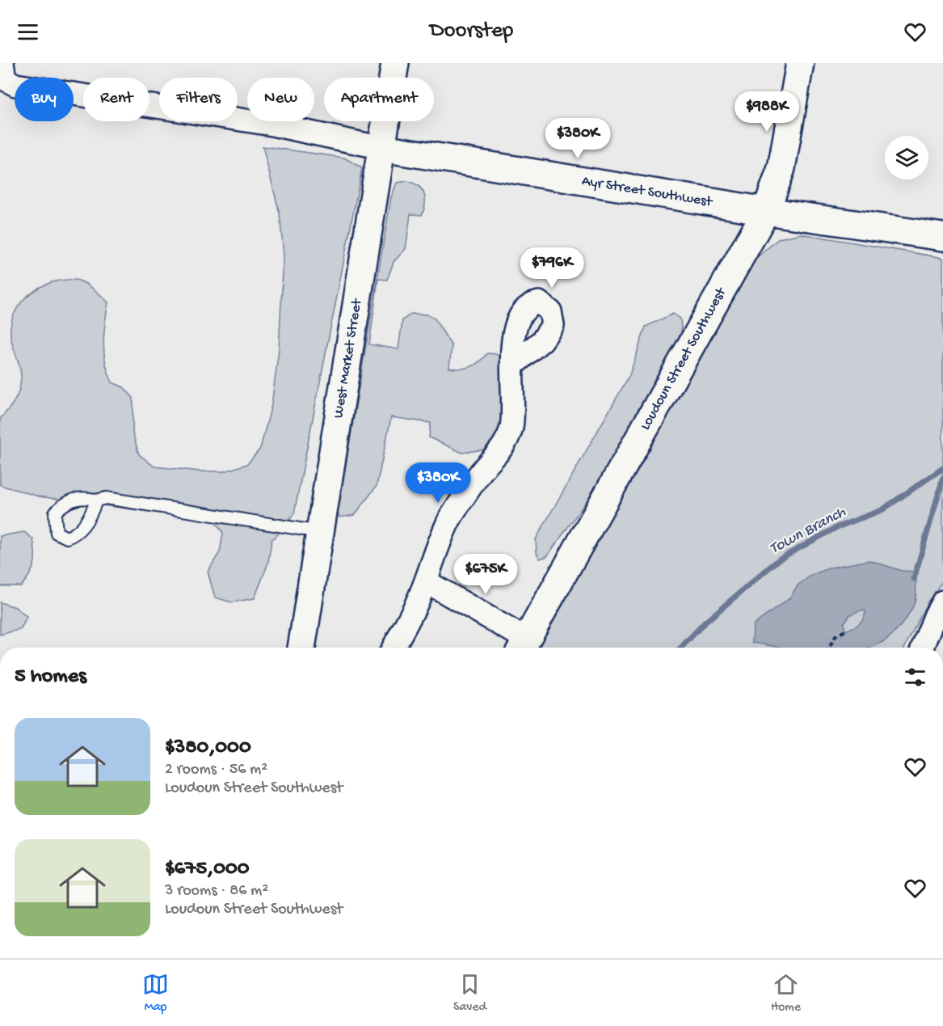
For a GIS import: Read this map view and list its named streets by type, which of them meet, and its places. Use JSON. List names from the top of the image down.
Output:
{
  "streets": {
    "main road": ["Ayr Street Southwest", "West Market Street", "Loudoun Street Southwest"]
  },
  "crossings": [
    ["Ayr Street Southwest", "West Market Street"],
    ["Ayr Street Southwest", "Loudoun Street Southwest"]
  ],
  "water": ["Town Branch"],
  "page": {
    "header": "Doorstep",
    "chip": [
      "Buy",
      "Rent",
      "Filters",
      "New",
      "Apartment"
    ],
    "price": [
      "$988K",
      "$380K",
      "$796K",
      "$380K",
      "$675K"
    ],
    "heading": "5 homes",
    "list": [
      {
        "name": "$380,000",
        "note": "2 rooms · 56 m² · Loudoun Street Southwest"
      },
      {
        "name": "$675,000",
        "note": "3 rooms · 86 m² · Loudoun Street Southwest"
      }
    ],
    "tabs": ["Map", "Saved", "Home"]
  }
}
